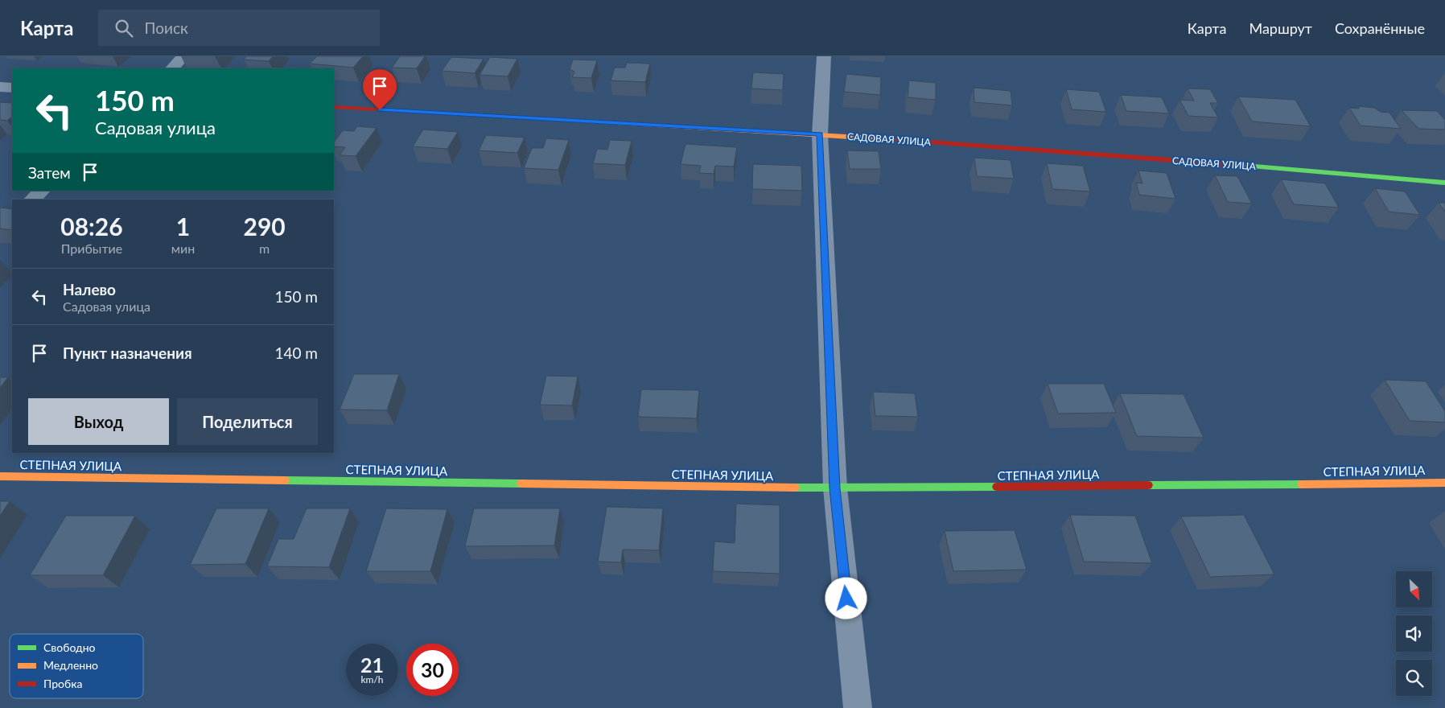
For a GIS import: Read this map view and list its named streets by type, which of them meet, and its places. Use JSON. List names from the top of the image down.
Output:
{
  "streets": {
    "street": ["САДОВАЯ УЛИЦА", "СТЕПНАЯ УЛИЦА"]
  },
  "legend": ["Свободно", "Медленно", "Пробка"],
  "north": "bottom right",
  "page": {
    "header": "Карта",
    "search": "Поиск",
    "nav": ["Карта", "Маршрут", "Сохранённые"],
    "turn": ["150 m", "Садовая улица"],
    "then": "Затем",
    "eta": [
      "08:26",
      "Прибытие",
      "1",
      "мин",
      "290",
      "m"
    ],
    "list": [
      {
        "name": "Налево",
        "note": "Садовая улица",
        "value": "150 m"
      },
      {
        "name": "Пункт назначения",
        "value": "140 m"
      }
    ],
    "buttons": ["Выход", "Поделиться"],
    "speed": "21 km/h",
    "limit": "30"
  }
}
